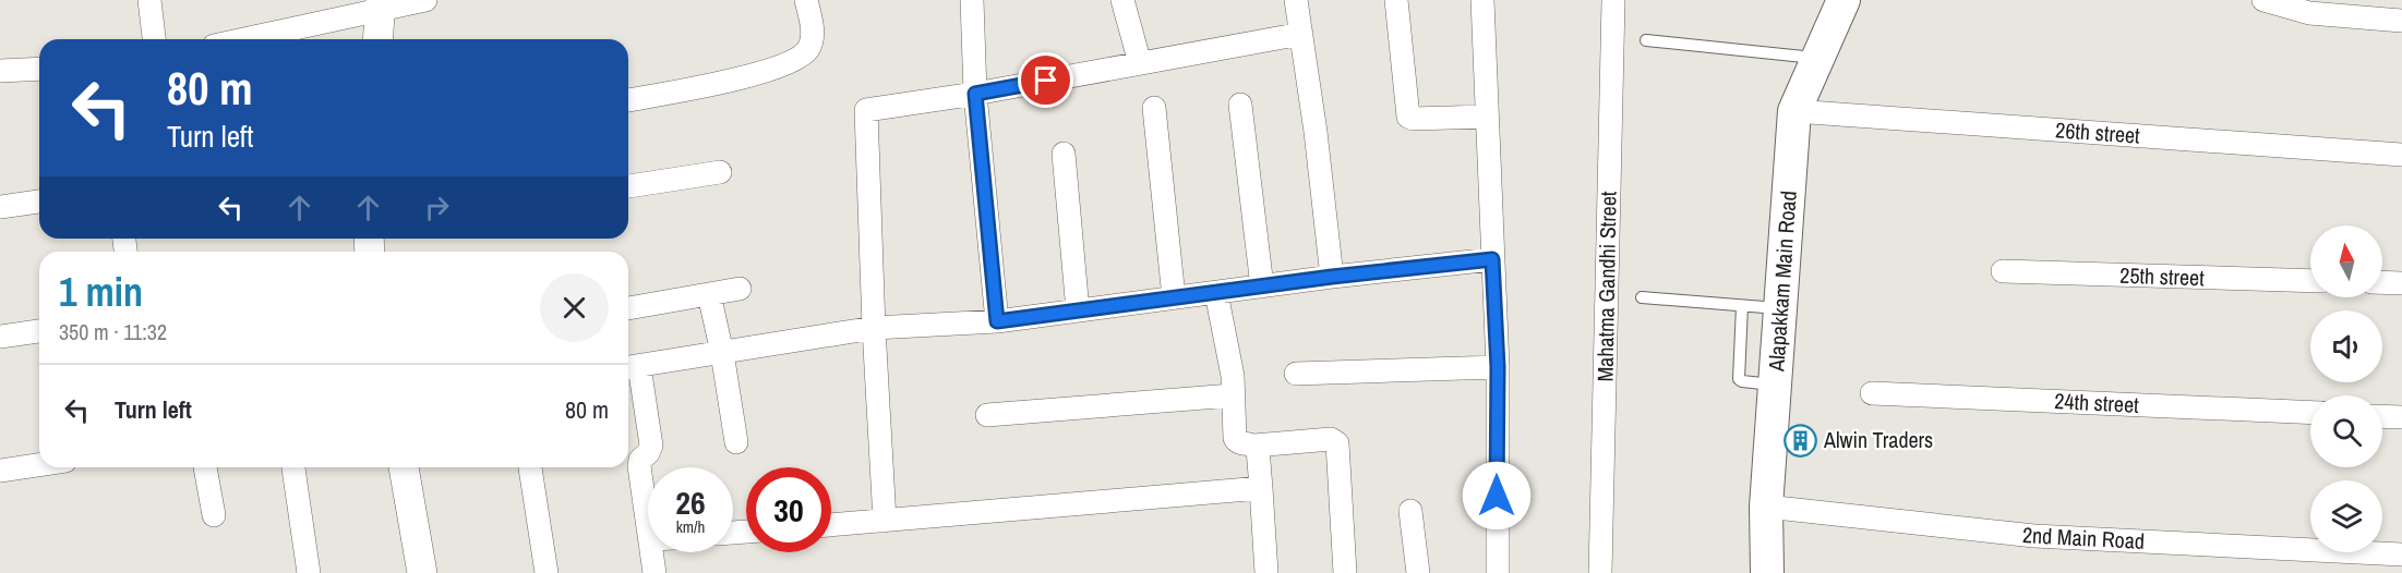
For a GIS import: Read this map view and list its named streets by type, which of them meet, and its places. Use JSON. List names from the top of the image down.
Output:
{
  "streets": {
    "main road": ["Alapakkam Main Road"],
    "street": [
      "26th street",
      "25th street",
      "Mahatma Gandhi Street",
      "24th street",
      "2nd Main Road"
    ]
  },
  "crossings": [
    ["26th street", "Alapakkam Main Road"],
    ["Alapakkam Main Road", "2nd Main Road"]
  ],
  "places": {
    "building": ["Alwin Traders"]
  },
  "north": "top",
  "page": {
    "turn": ["80 m", "Turn left"],
    "heading": ["1 min", "350 m · 11:32"],
    "list": [
      {
        "name": "Turn left",
        "value": "80 m"
      }
    ],
    "speed": "26 km/h",
    "limit": "30"
  }
}
